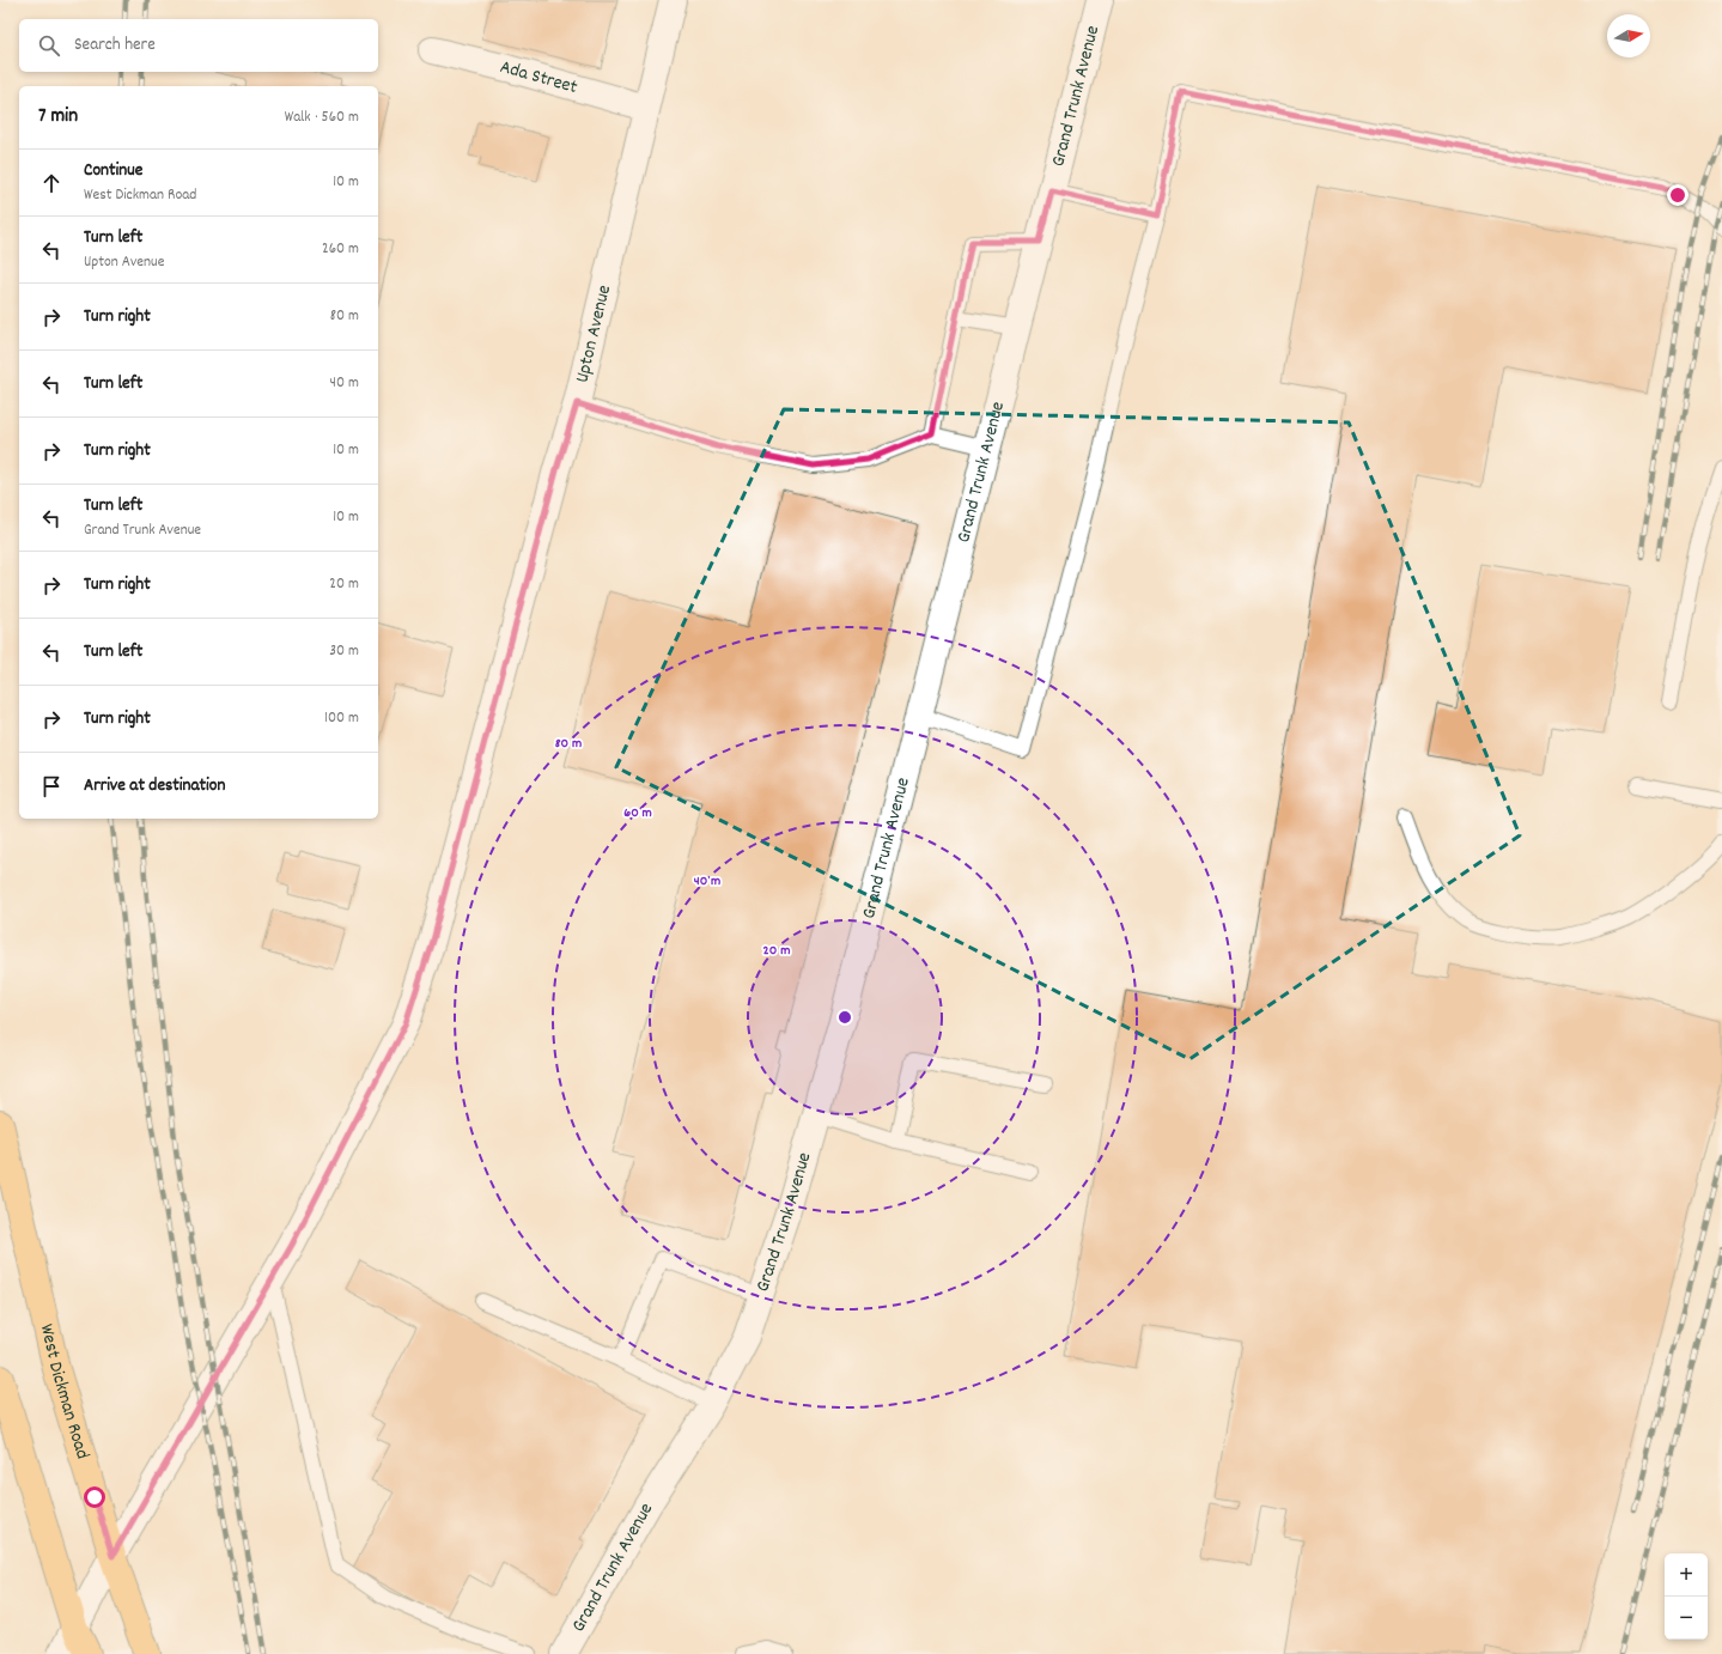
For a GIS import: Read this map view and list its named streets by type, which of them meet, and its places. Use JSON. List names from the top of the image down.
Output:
{
  "streets": {
    "main road": ["West Dickman Road"],
    "street": ["Ada Street", "Grand Trunk Avenue", "Upton Avenue"]
  },
  "crossings": [
    ["Ada Street", "Upton Avenue"],
    ["Upton Avenue", "West Dickman Road"]
  ],
  "north": "right",
  "page": {
    "search": "Search here",
    "heading": ["7 min", "Walk · 560 m"],
    "list": [
      ["Continue", "West Dickman Road", "10 m"],
      ["Turn left", "Upton Avenue", "260 m"],
      ["Turn right", "80 m"],
      ["Turn left", "40 m"],
      ["Turn right", "10 m"],
      ["Turn left", "Grand Trunk Avenue", "10 m"],
      ["Turn right", "20 m"],
      ["Turn left", "30 m"],
      ["Turn right", "100 m"],
      "Arrive at destination"
    ],
    "map_buttons": ["+", "−"]
  },
  "rings": [
    "80 m",
    "60 m",
    "40 m",
    "20 m"
  ]
}
